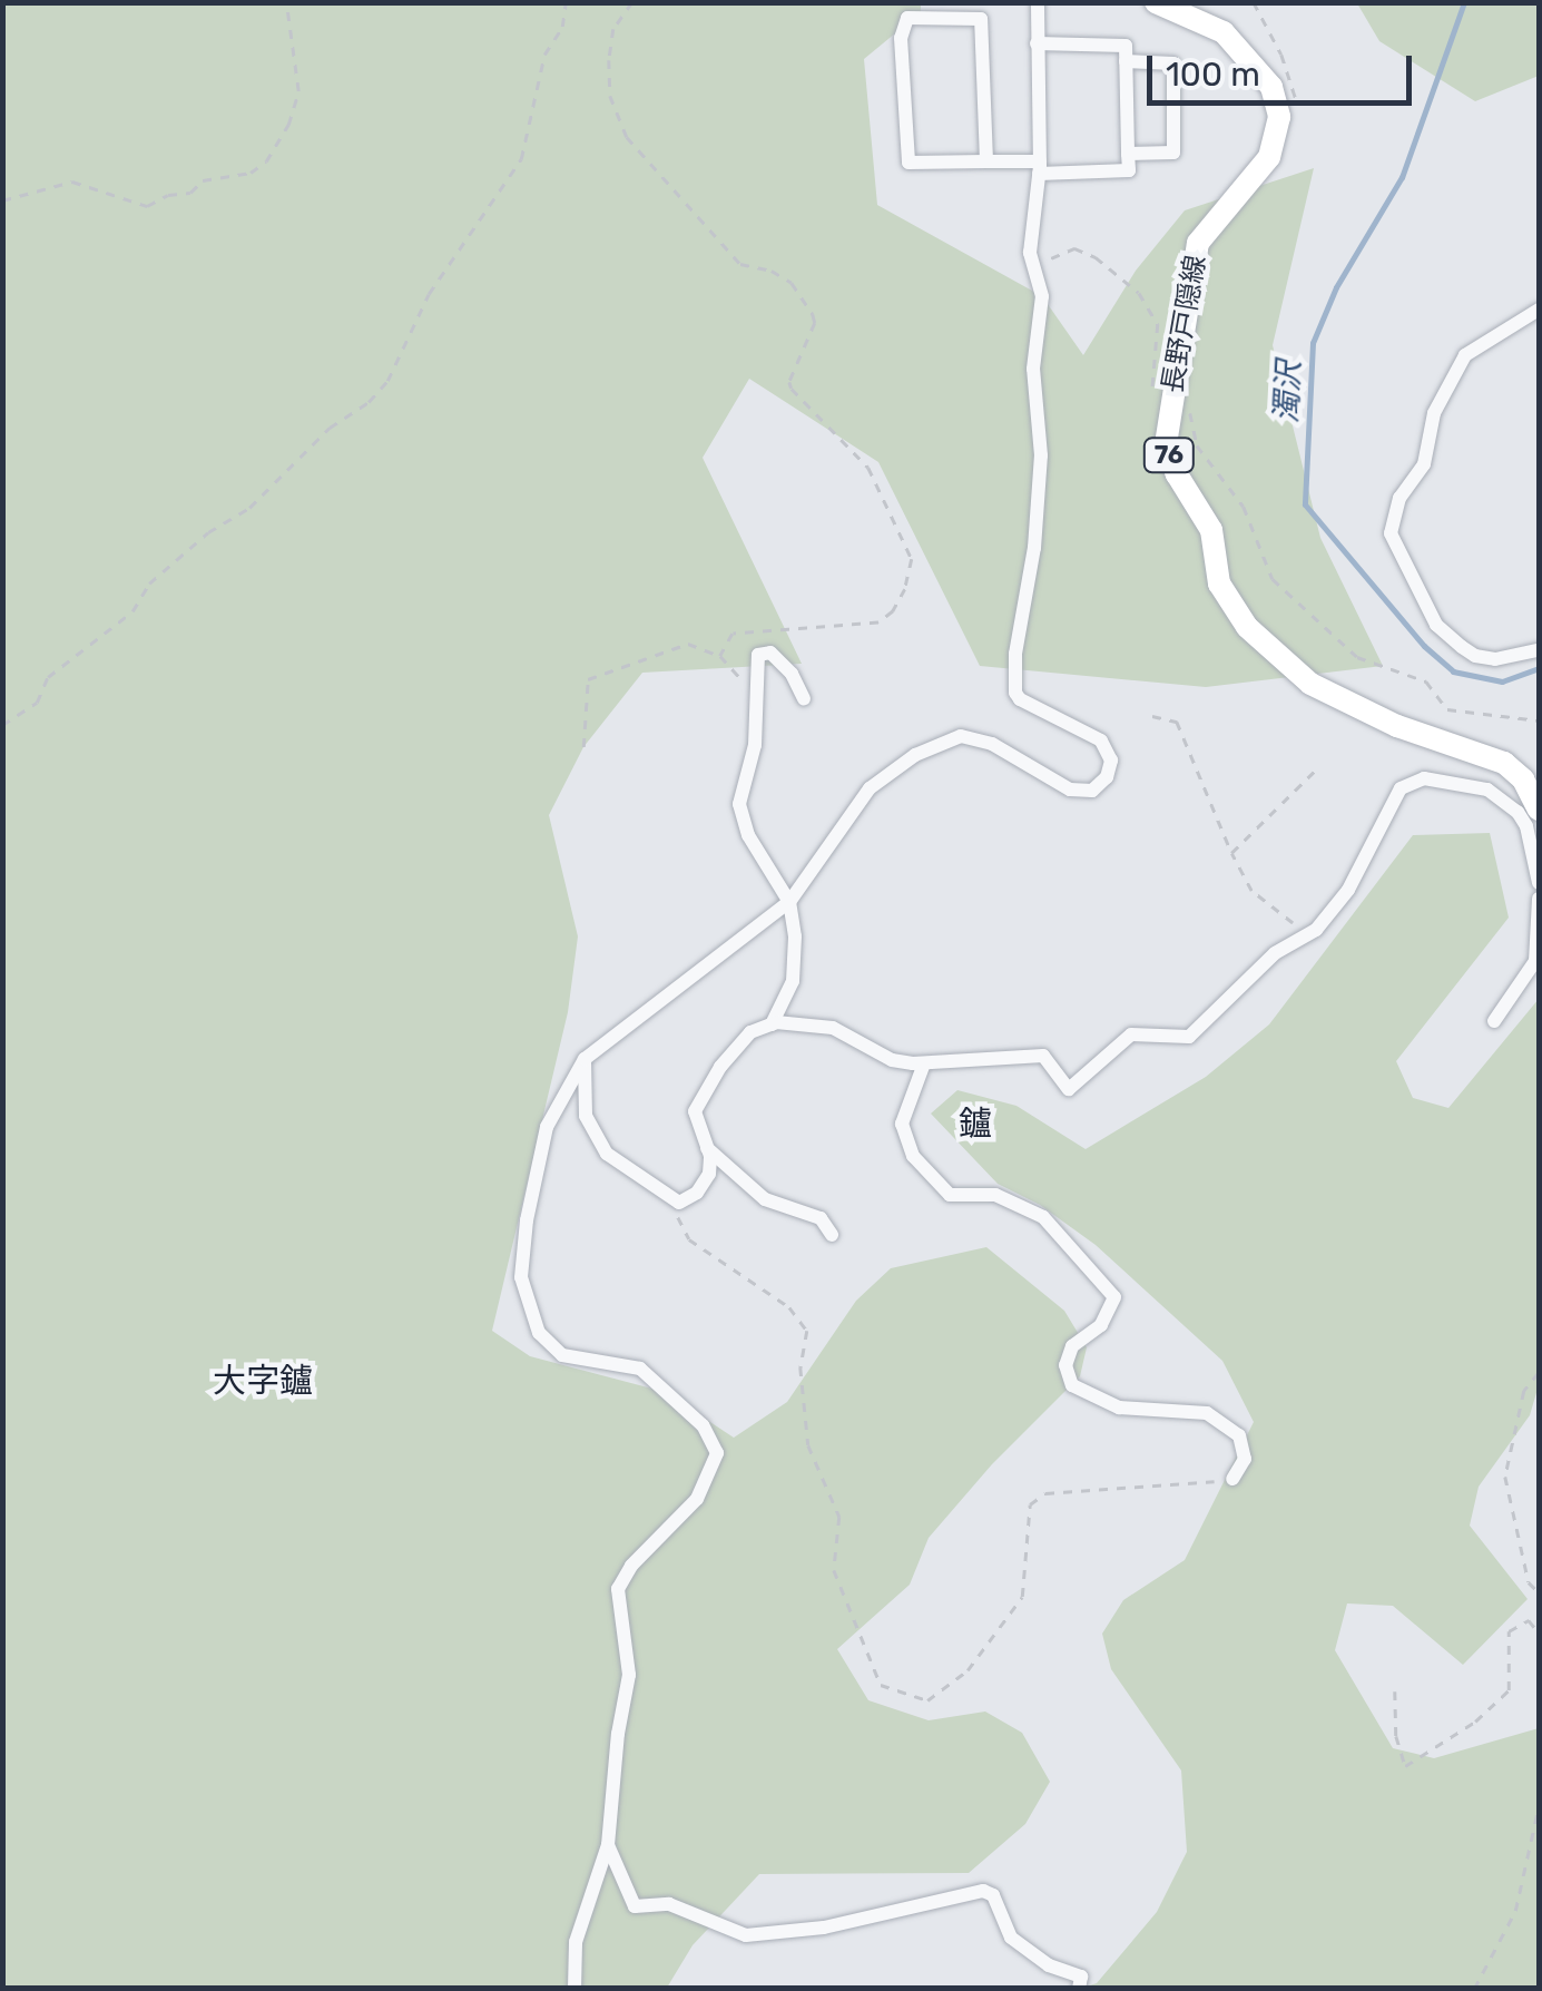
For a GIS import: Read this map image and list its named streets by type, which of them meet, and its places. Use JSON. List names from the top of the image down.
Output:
{
  "streets": {
    "main road": ["長野戸隠線", "76"]
  },
  "districts": ["鑪", "大字鑪"],
  "water": ["濁沢"],
  "scale_bar": "100 m"
}
